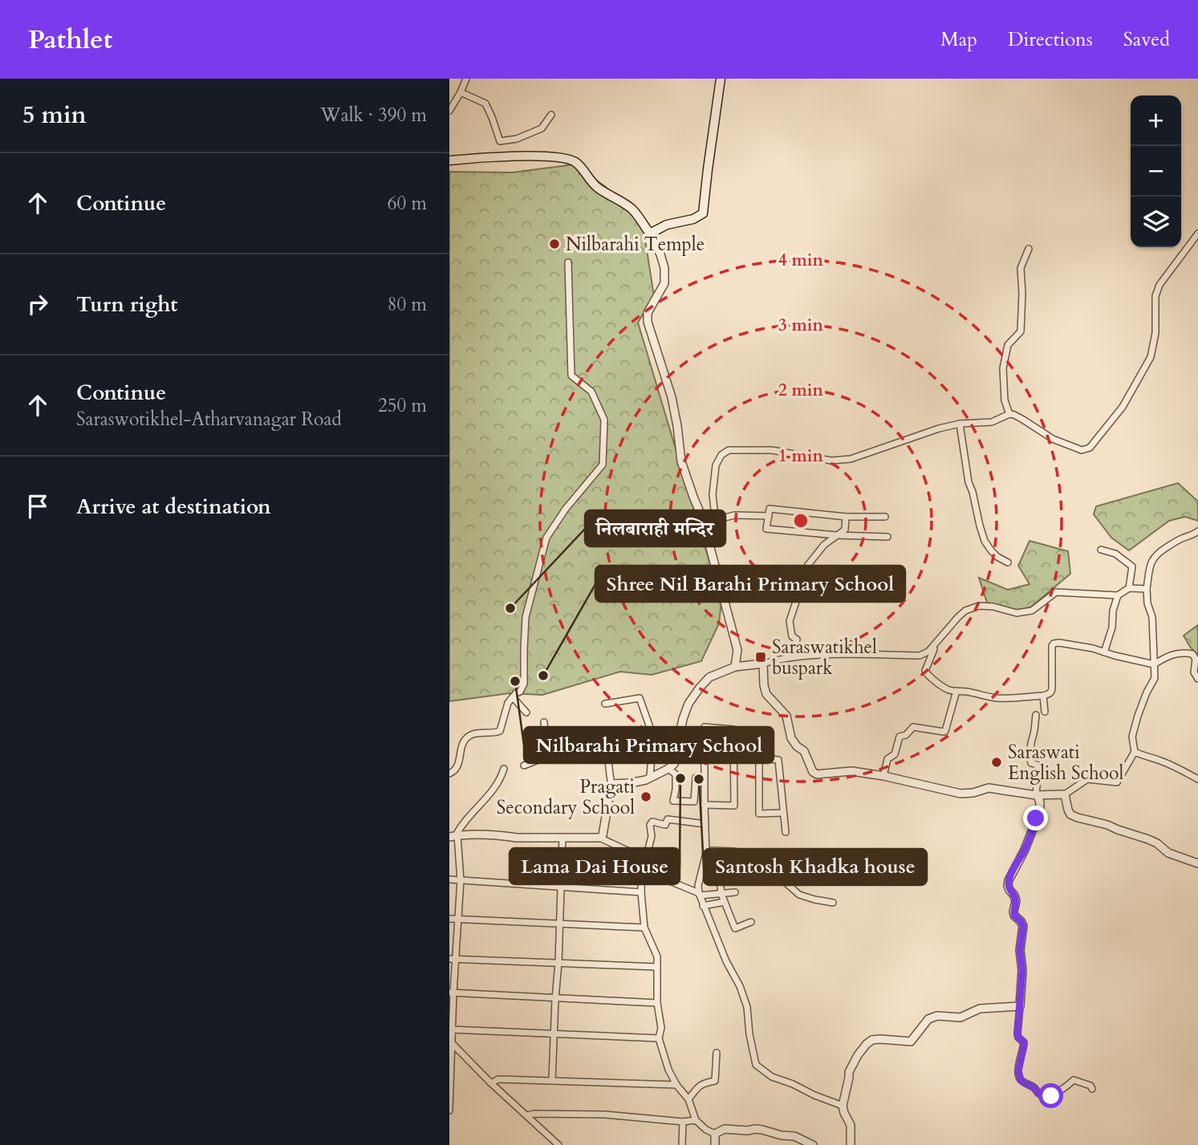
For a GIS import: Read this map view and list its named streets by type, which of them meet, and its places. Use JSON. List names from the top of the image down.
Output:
{
  "places": {
    "other": [
      "Nilbarahi Temple",
      "निलबाराही मन्दिर",
      "Shree Nil Barahi Primary School",
      "Nilbarahi Primary School",
      "Saraswati English School",
      "Lama Dai House",
      "Santosh Khadka house",
      "Pragati Secondary School"
    ],
    "transit": ["Saraswatikhel buspark"]
  },
  "page": {
    "header": "Pathlet",
    "nav": ["Map", "Directions", "Saved"],
    "heading": ["5 min", "Walk · 390 m"],
    "map_buttons": ["+", "−"],
    "list": [
      ["Continue", "60 m"],
      ["Turn right", "80 m"],
      ["Continue", "Saraswotikhel-Atharvanagar Road", "250 m"],
      "Arrive at destination"
    ]
  },
  "rings": [
    "4 min",
    "3 min",
    "2 min",
    "1 min"
  ]
}
